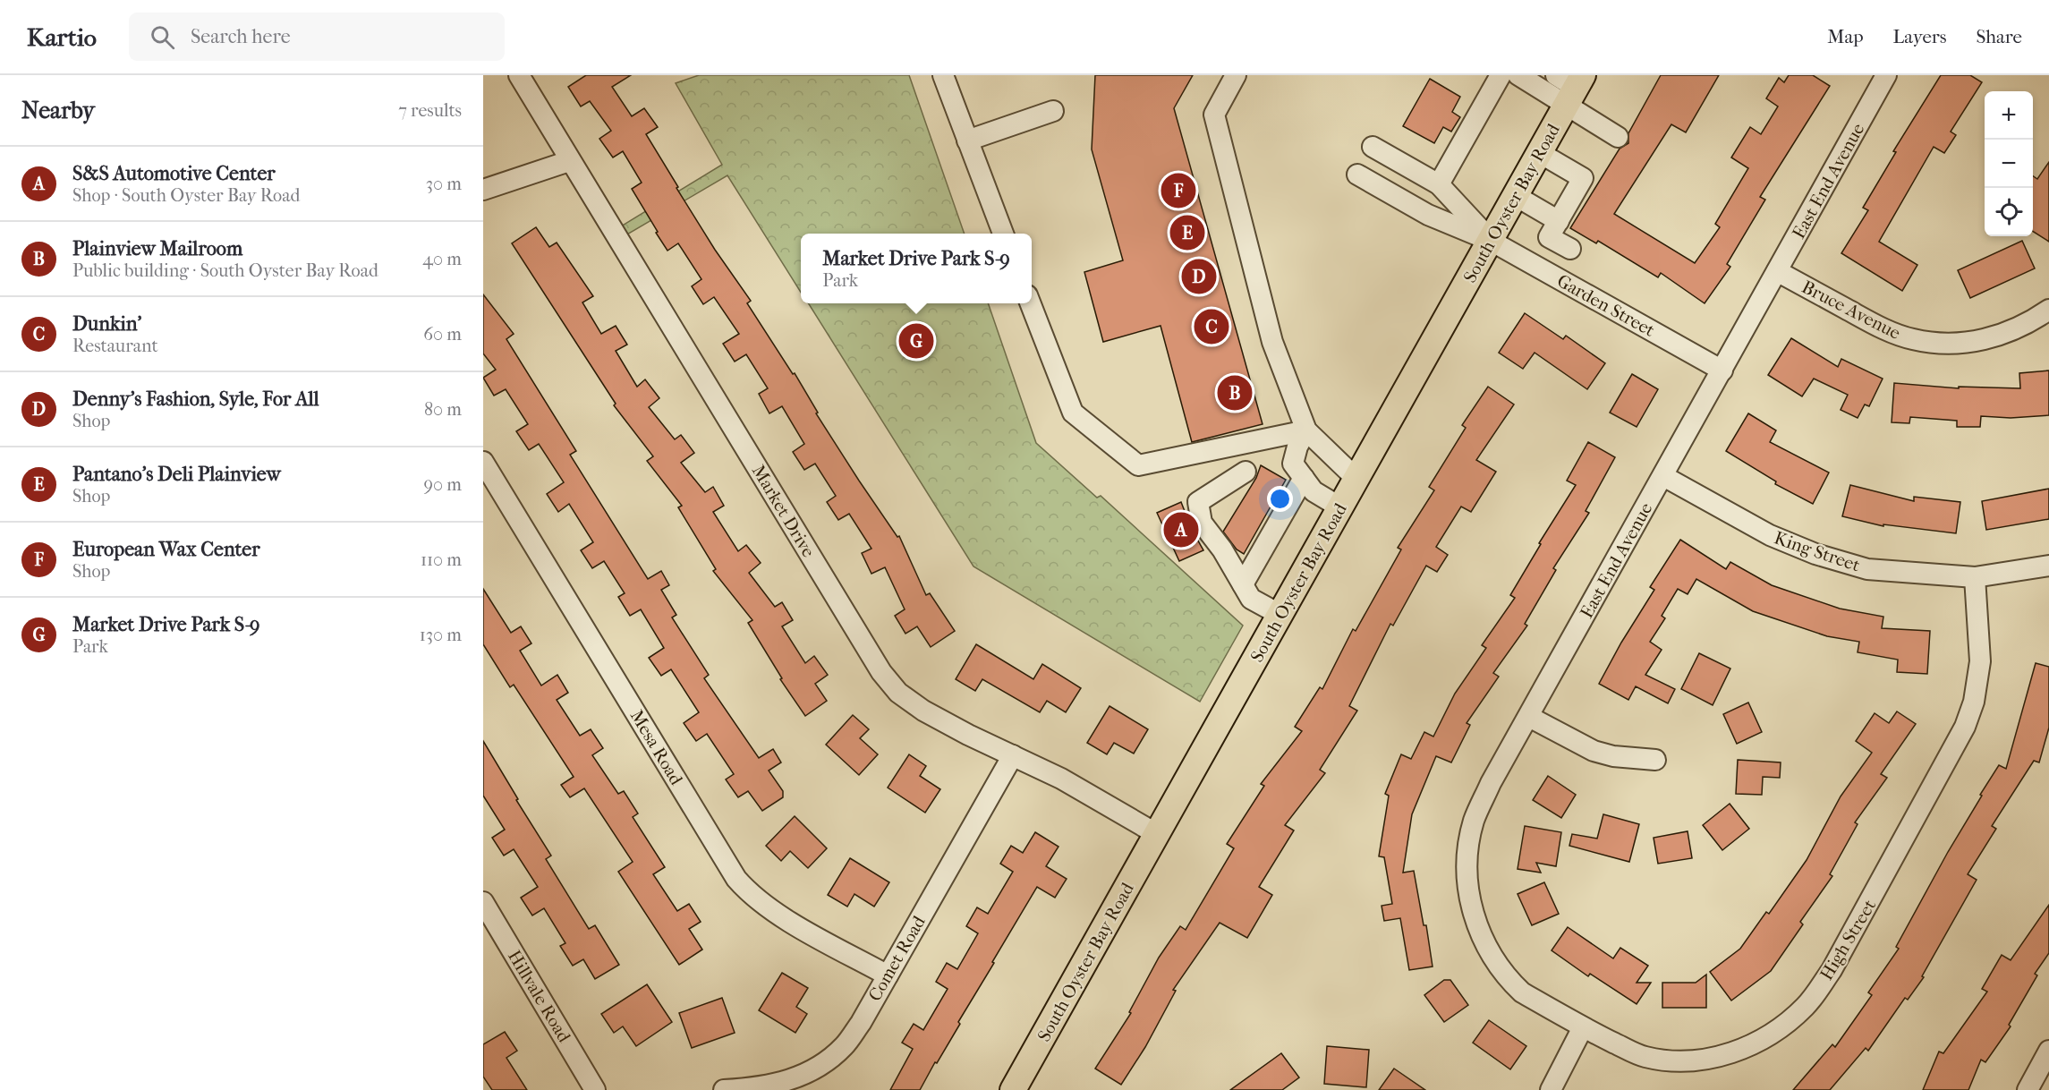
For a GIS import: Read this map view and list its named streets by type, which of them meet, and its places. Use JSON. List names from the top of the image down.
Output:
{
  "streets": {
    "main road": ["South Oyster Bay Road"],
    "street": [
      "East End Avenue",
      "Garden Street",
      "Bruce Avenue",
      "Market Drive",
      "King Street",
      "Mesa Road",
      "High Street",
      "Comet Road",
      "Hillvale Road"
    ]
  },
  "crossings": [
    ["East End Avenue", "Garden Street"],
    ["East End Avenue", "Bruce Avenue"],
    ["East End Avenue", "King Street"],
    ["East End Avenue", "High Street"],
    ["South Oyster Bay Road", "Garden Street"],
    ["South Oyster Bay Road", "Market Drive"],
    ["Market Drive", "Comet Road"],
    ["King Street", "High Street"],
    ["Mesa Road", "Comet Road"]
  ],
  "page": {
    "header": "Kartio",
    "search": "Search here",
    "nav": ["Map", "Layers", "Share"],
    "heading": ["Nearby", "7 results"],
    "map_buttons": ["+", "−"],
    "list": [
      {
        "mark": "A",
        "name": "S&S Automotive Center",
        "note": "Shop · South Oyster Bay Road",
        "value": "30 m"
      },
      {
        "mark": "B",
        "name": "Plainview Mailroom",
        "note": "Public building · South Oyster Bay Road",
        "value": "40 m"
      },
      {
        "mark": "C",
        "name": "Dunkin'",
        "note": "Restaurant",
        "value": "60 m"
      },
      {
        "mark": "D",
        "name": "Denny's Fashion, Syle, For All",
        "note": "Shop",
        "value": "80 m"
      },
      {
        "mark": "E",
        "name": "Pantano's Deli Plainview",
        "note": "Shop",
        "value": "90 m"
      },
      {
        "mark": "F",
        "name": "European Wax Center",
        "note": "Shop",
        "value": "110 m"
      },
      {
        "mark": "G",
        "name": "Market Drive Park S-9",
        "note": "Park",
        "value": "130 m"
      }
    ],
    "pins": [
      "F",
      "E",
      "D",
      "C",
      "G",
      "B",
      "A"
    ],
    "popup": ["Market Drive Park S-9", "Park"]
  }
}
